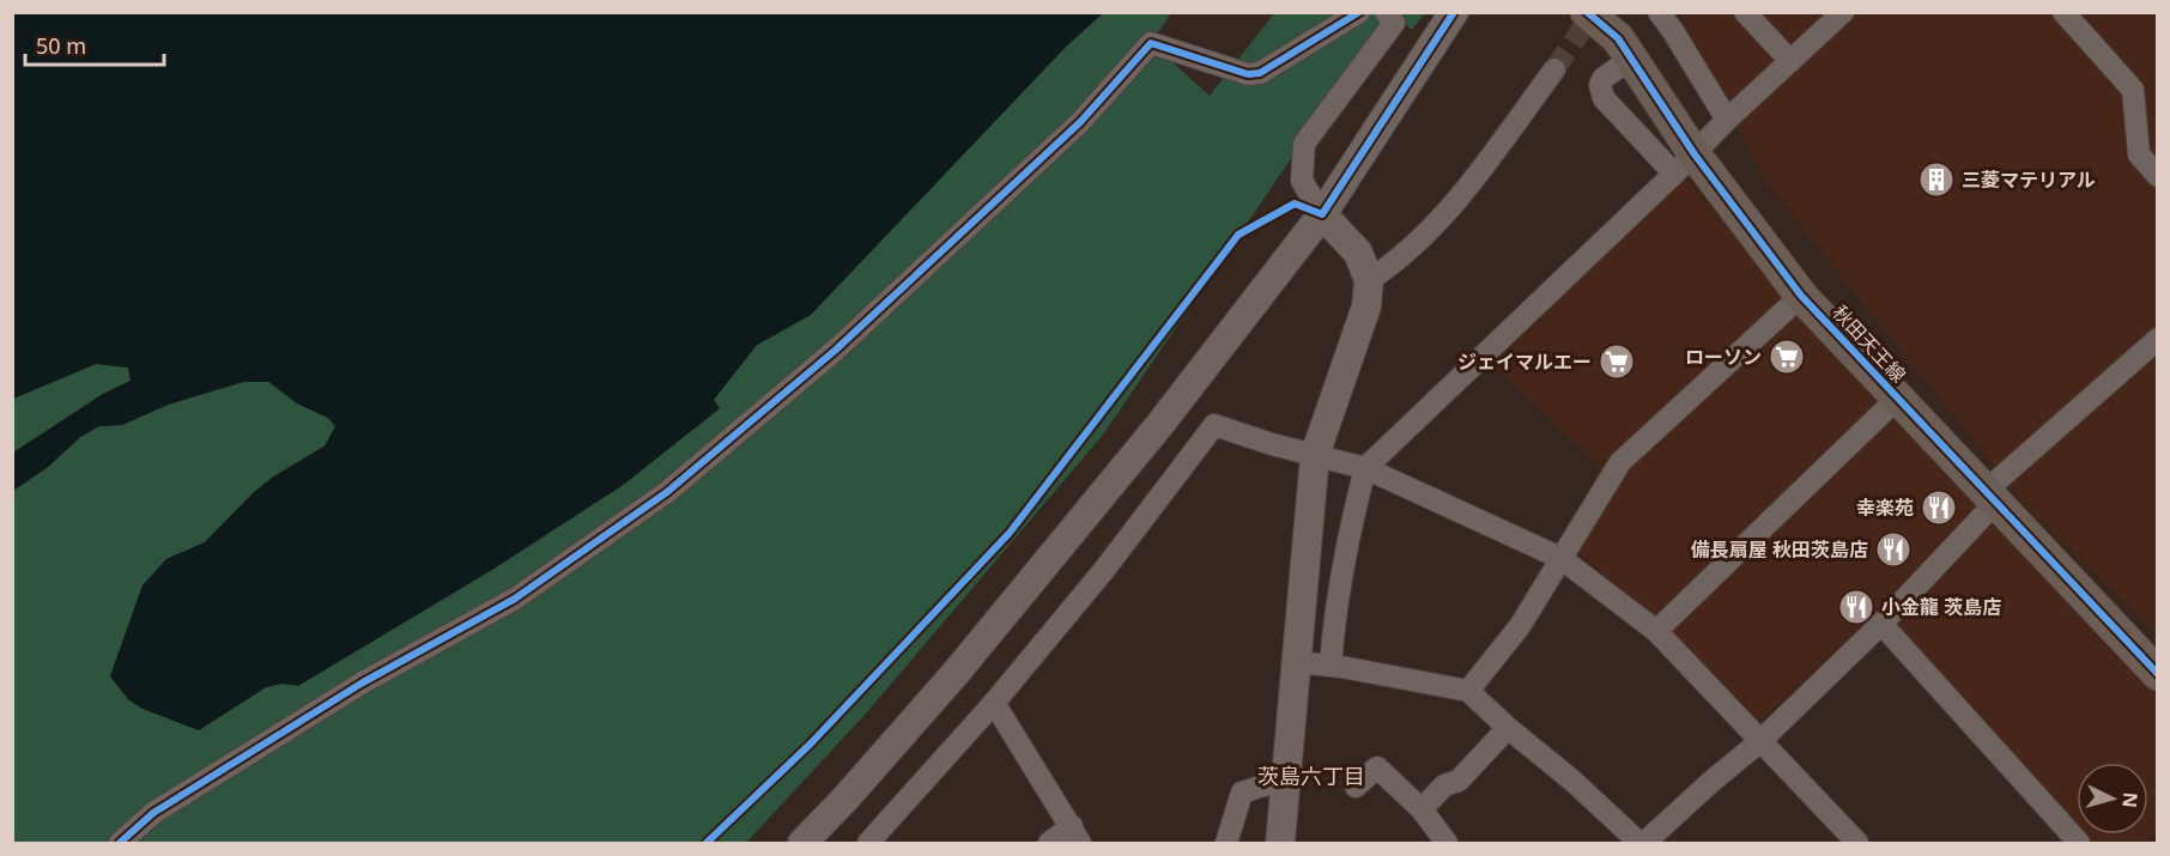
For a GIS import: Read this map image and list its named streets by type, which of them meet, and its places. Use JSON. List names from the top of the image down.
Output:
{
  "streets": {
    "main road": ["秋田天王線"]
  },
  "districts": ["茨島六丁目"],
  "places": {
    "building": ["三菱マテリアル"],
    "supermarket": ["ローソン", "ジェイマルエー"],
    "restaurant": ["幸楽苑", "備長扇屋 秋田茨島店", "小金龍 茨島店"]
  },
  "scale_bar": "50 m",
  "north": "right"
}
